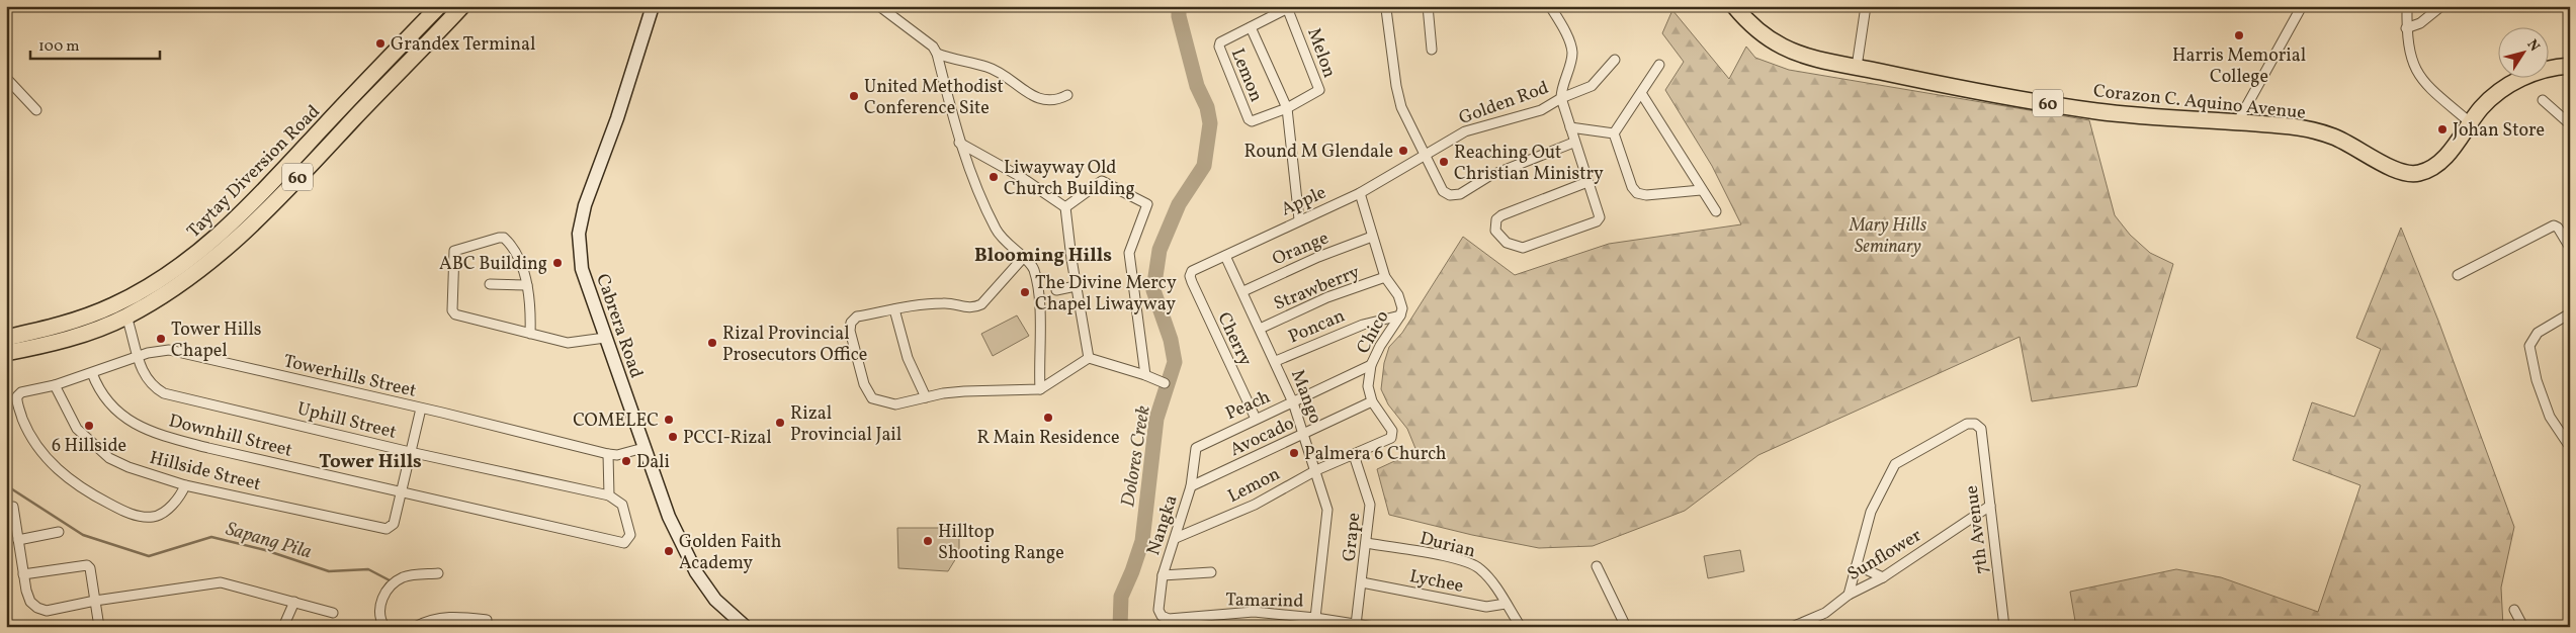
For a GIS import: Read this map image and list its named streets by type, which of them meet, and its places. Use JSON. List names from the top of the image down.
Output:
{
  "streets": {
    "main road": [
      "Corazon C. Aquino Avenue",
      "60",
      "Taytay Diversion Road",
      "Cabrera Road"
    ],
    "street": [
      "Melon",
      "Lemon",
      "Golden Rod",
      "Apple",
      "Orange",
      "Strawberry",
      "Poncan",
      "Chico",
      "Cherry",
      "Towerhills Street",
      "Mango",
      "Peach",
      "Uphill Street",
      "Downhill Street",
      "Avocado",
      "Hillside Street",
      "Nangka",
      "7th Avenue",
      "Grape",
      "Durian",
      "Sunflower",
      "Lychee",
      "Tamarind"
    ]
  },
  "crossings": [
    ["Melon", "Lemon"],
    ["Lemon", "Chico"],
    ["Lemon", "Mango"],
    ["Lemon", "Avocado"],
    ["Lemon", "Nangka"],
    ["Lemon", "Grape"],
    ["Golden Rod", "Apple"],
    ["Taytay Diversion Road", "Uphill Street"],
    ["Apple", "Chico"],
    ["Apple", "Cherry"],
    ["Apple", "Mango"],
    ["Orange", "Chico"],
    ["Orange", "Mango"],
    ["Strawberry", "Chico"],
    ["Strawberry", "Mango"],
    ["Cabrera Road", "Towerhills Street"],
    ["Poncan", "Chico"],
    ["Poncan", "Mango"],
    ["Chico", "Peach"],
    ["Chico", "Avocado"],
    ["Cherry", "Peach"],
    ["Towerhills Street", "Uphill Street"],
    ["Towerhills Street", "Downhill Street"],
    ["Towerhills Street", "Hillside Street"],
    ["Mango", "Peach"],
    ["Mango", "Avocado"],
    ["Mango", "Tamarind"],
    ["Peach", "Nangka"],
    ["Uphill Street", "Downhill Street"],
    ["Downhill Street", "Hillside Street"],
    ["Avocado", "Nangka"],
    ["Nangka", "Tamarind"],
    ["7th Avenue", "Sunflower"],
    ["Grape", "Durian"],
    ["Grape", "Lychee"],
    ["Grape", "Tamarind"],
    ["Durian", "Lychee"]
  ],
  "districts": ["Blooming Hills", "Tower Hills"],
  "water": ["Dolores Creek", "Sapang Pila"],
  "parks": ["Mary Hills Seminary"],
  "places": [
    "Harris Memorial College",
    "Grandex Terminal",
    "United Methodist Conference Site",
    "Johan Store",
    "Round M Glendale",
    "Reaching Out Christian Ministry",
    "Liwayway Old Church Building",
    "ABC Building",
    "The Divine Mercy Chapel Liwayway",
    "Tower Hills Chapel",
    "Rizal Provincial Prosecutors Office",
    "R Main Residence",
    "COMELEC",
    "Rizal Provincial Jail",
    "6 Hillside",
    "PCCI-Rizal",
    "Palmera 6 Church",
    "Dali",
    "Hilltop Shooting Range",
    "Golden Faith Academy"
  ],
  "scale_bar": "100 m",
  "north": "top right"
}
